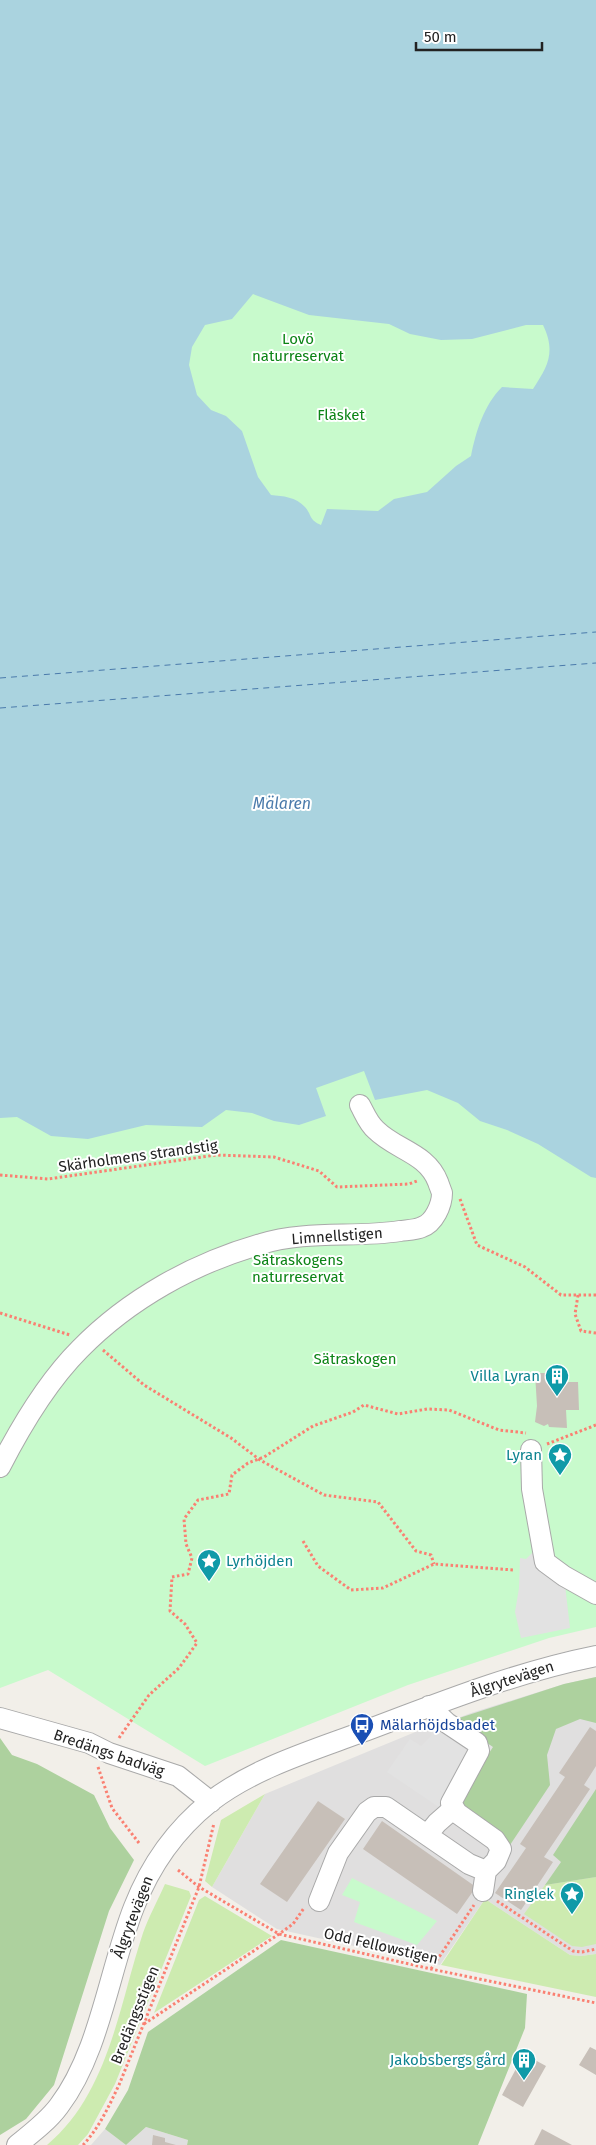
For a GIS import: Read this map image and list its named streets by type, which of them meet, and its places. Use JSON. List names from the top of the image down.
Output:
{
  "streets": {
    "street": ["Limnellstigen", "Ålgrytevägen", "Bredängs badväg"],
    "path": ["Skärholmens strandstig", "Odd Fellowstigen", "Bredängsstigen"]
  },
  "crossings": [
    ["Skärholmens strandstig", "Limnellstigen"],
    ["Ålgrytevägen", "Bredängs badväg"],
    ["Ålgrytevägen", "Bredängsstigen"],
    ["Bredängs badväg", "Bredängsstigen"],
    ["Odd Fellowstigen", "Bredängsstigen"]
  ],
  "water": ["Mälaren"],
  "parks": [
    "Lovö naturreservat",
    "Fläsket",
    "Sätraskogens naturreservat",
    "Sätraskogen"
  ],
  "places": {
    "building": ["Villa Lyran", "Jakobsbergs gård"],
    "place": ["Lyran", "Lyrhöjden", "Ringlek"],
    "bus stop": ["Mälarhöjdsbadet"]
  },
  "scale_bar": "50 m"
}
